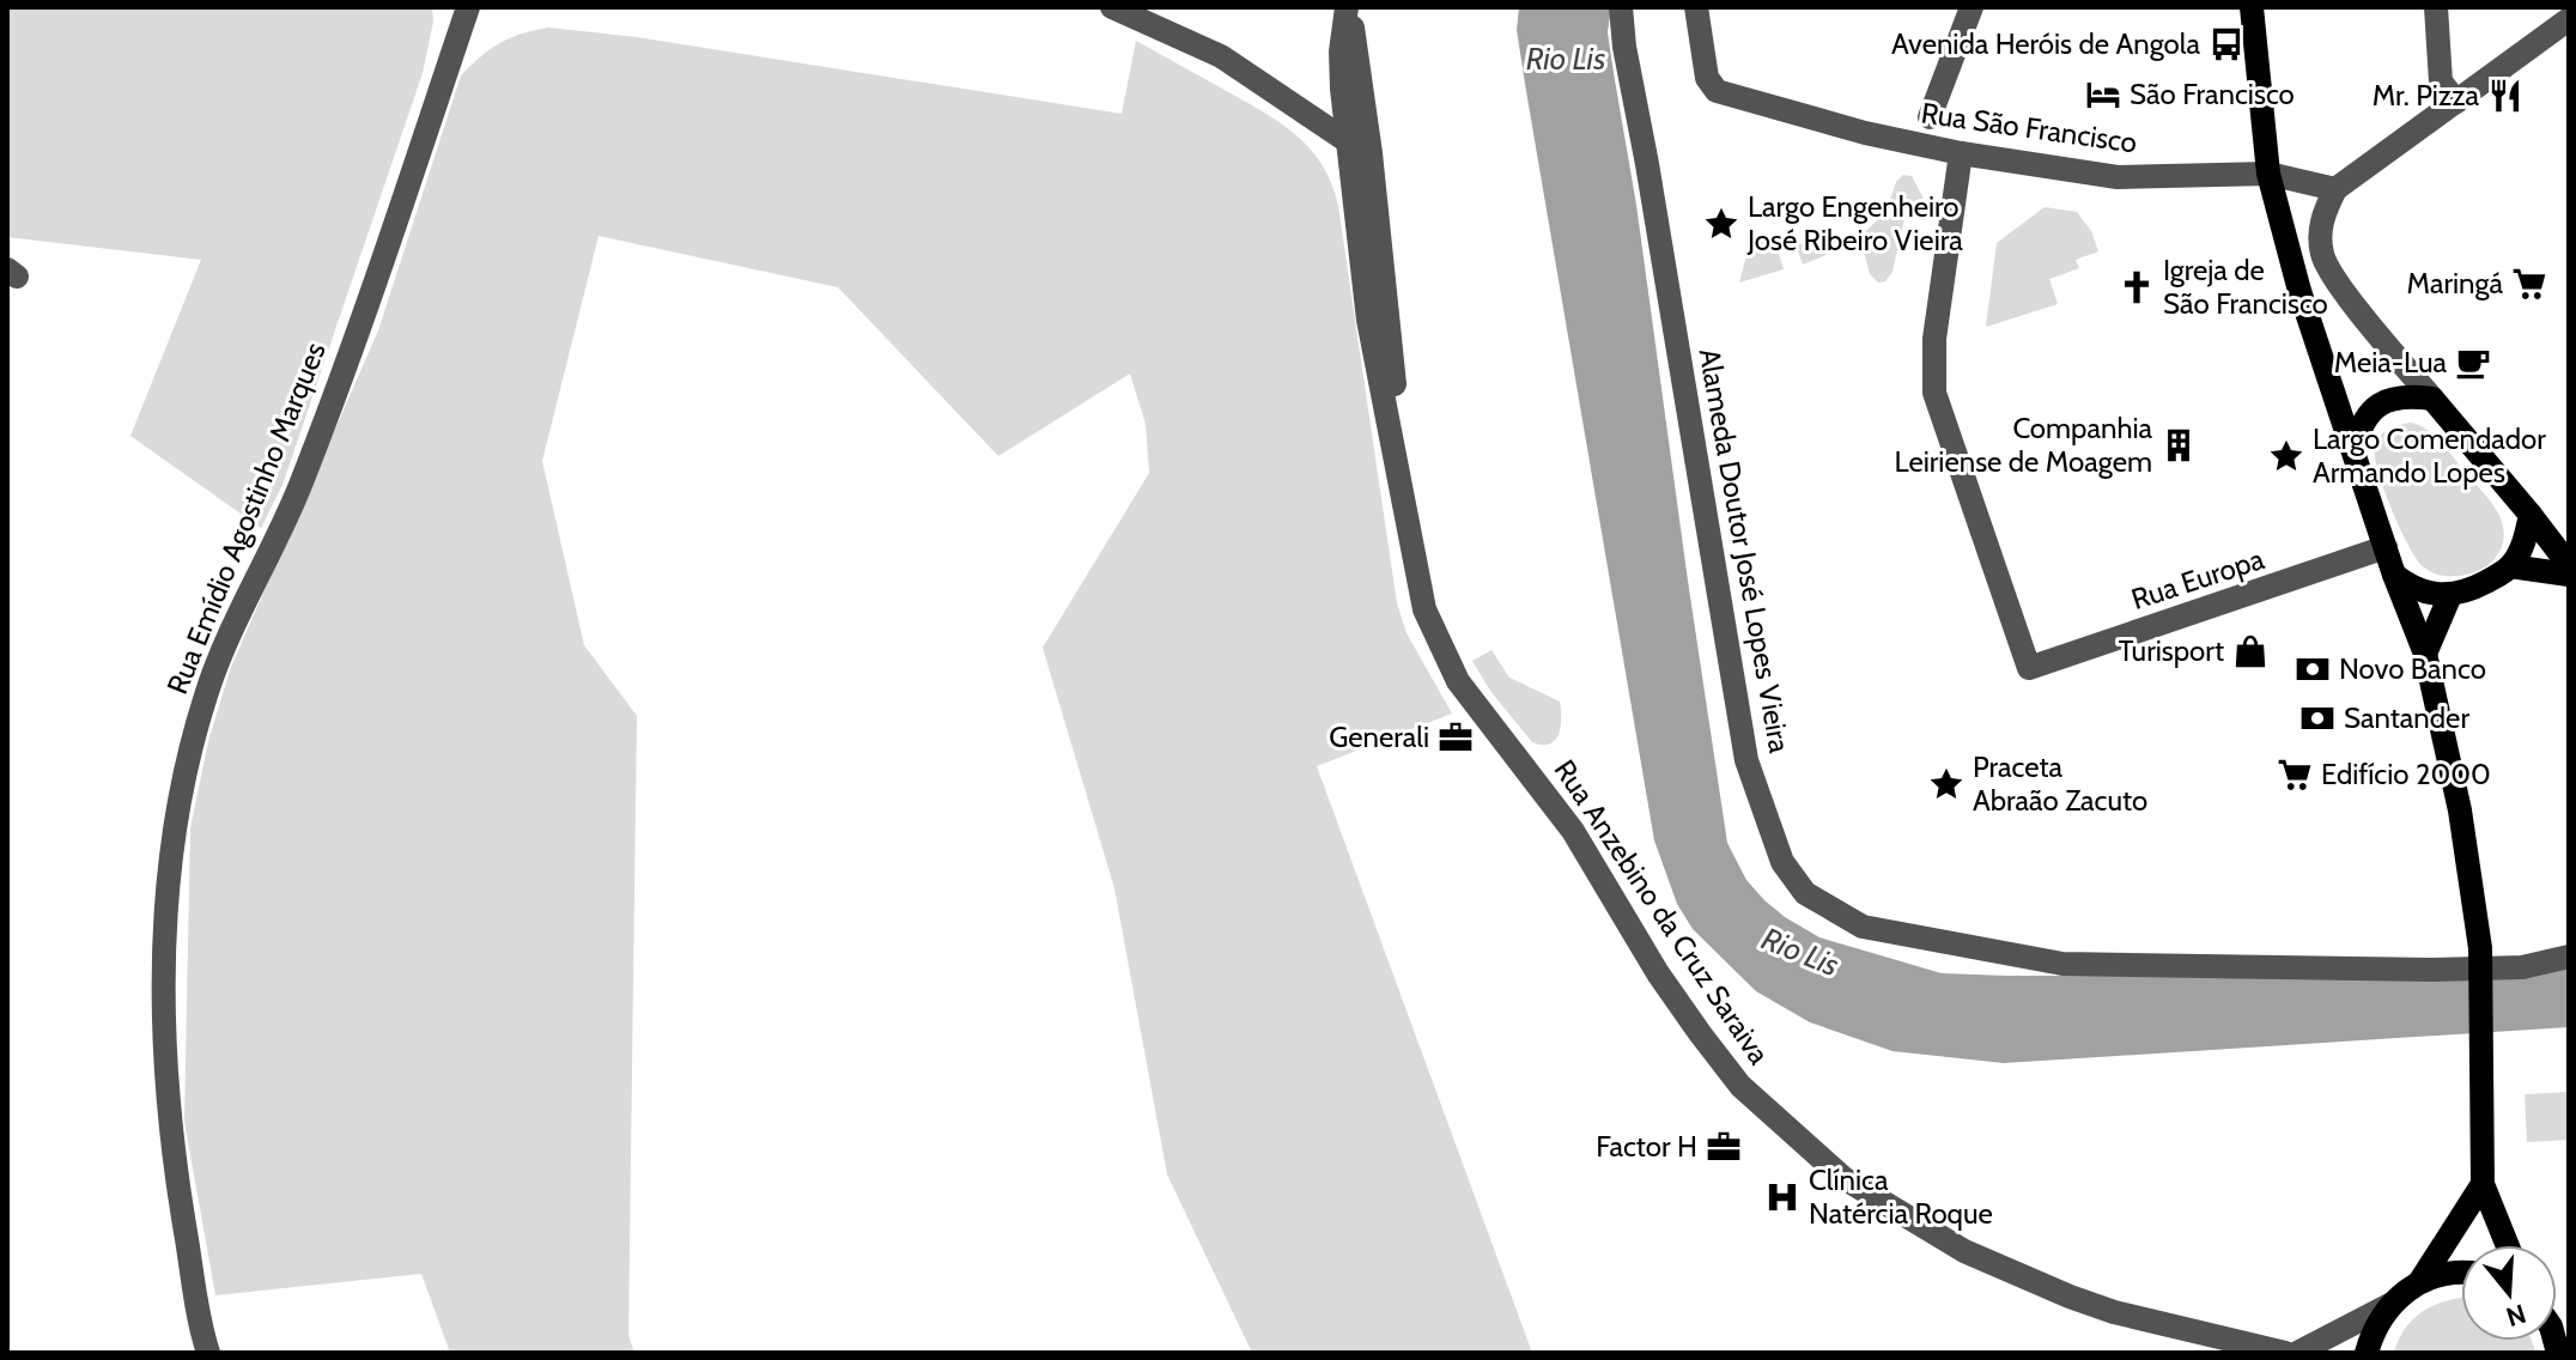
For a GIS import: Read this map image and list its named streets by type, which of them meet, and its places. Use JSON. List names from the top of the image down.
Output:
{
  "streets": {
    "street": [
      "Rua São Francisco",
      "Rua Emídio Agostinho Marques",
      "Alameda Doutor José Lopes Vieira",
      "Rua Europa",
      "Rua Anzebino da Cruz Saraiva"
    ]
  },
  "crossings": [
    ["Rua São Francisco", "Rua Europa"]
  ],
  "water": ["Rio Lis"],
  "places": {
    "bus stop": ["Avenida Heróis de Angola"],
    "hotel": ["São Francisco"],
    "restaurant": ["Mr. Pizza"],
    "place": ["Largo Engenheiro José Ribeiro Vieira", "Largo Comendador Armando Lopes", "Praceta Abraão Zacuto"],
    "supermarket": ["Maringá", "Edifício 2000"],
    "church": ["Igreja de São Francisco"],
    "cafe": ["Meia-Lua"],
    "building": ["Companhia Leiriense de Moagem"],
    "shop": ["Turisport"],
    "bank": ["Novo Banco", "Santander"],
    "office": ["Generali", "Factor H"],
    "hospital": ["Clínica Natércia Roque"]
  },
  "north": "bottom"
}
